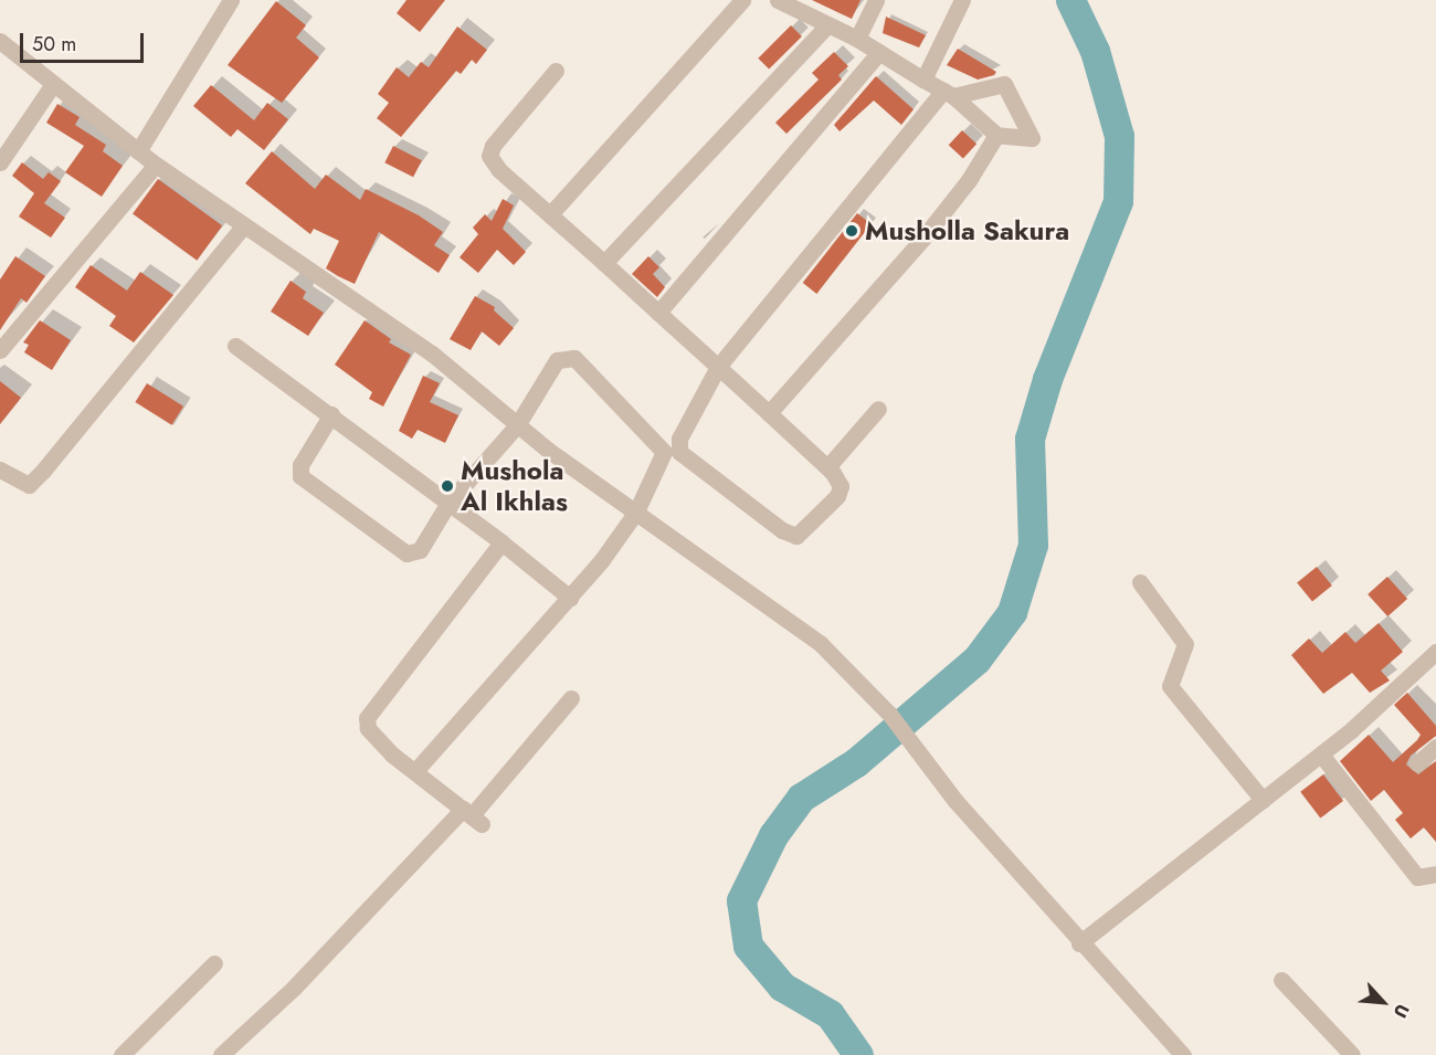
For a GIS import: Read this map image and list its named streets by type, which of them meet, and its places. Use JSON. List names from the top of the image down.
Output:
{
  "places": ["Musholla Sakura", "Mushola Al Ikhlas"],
  "scale_bar": "50 m",
  "north": "bottom right"
}
